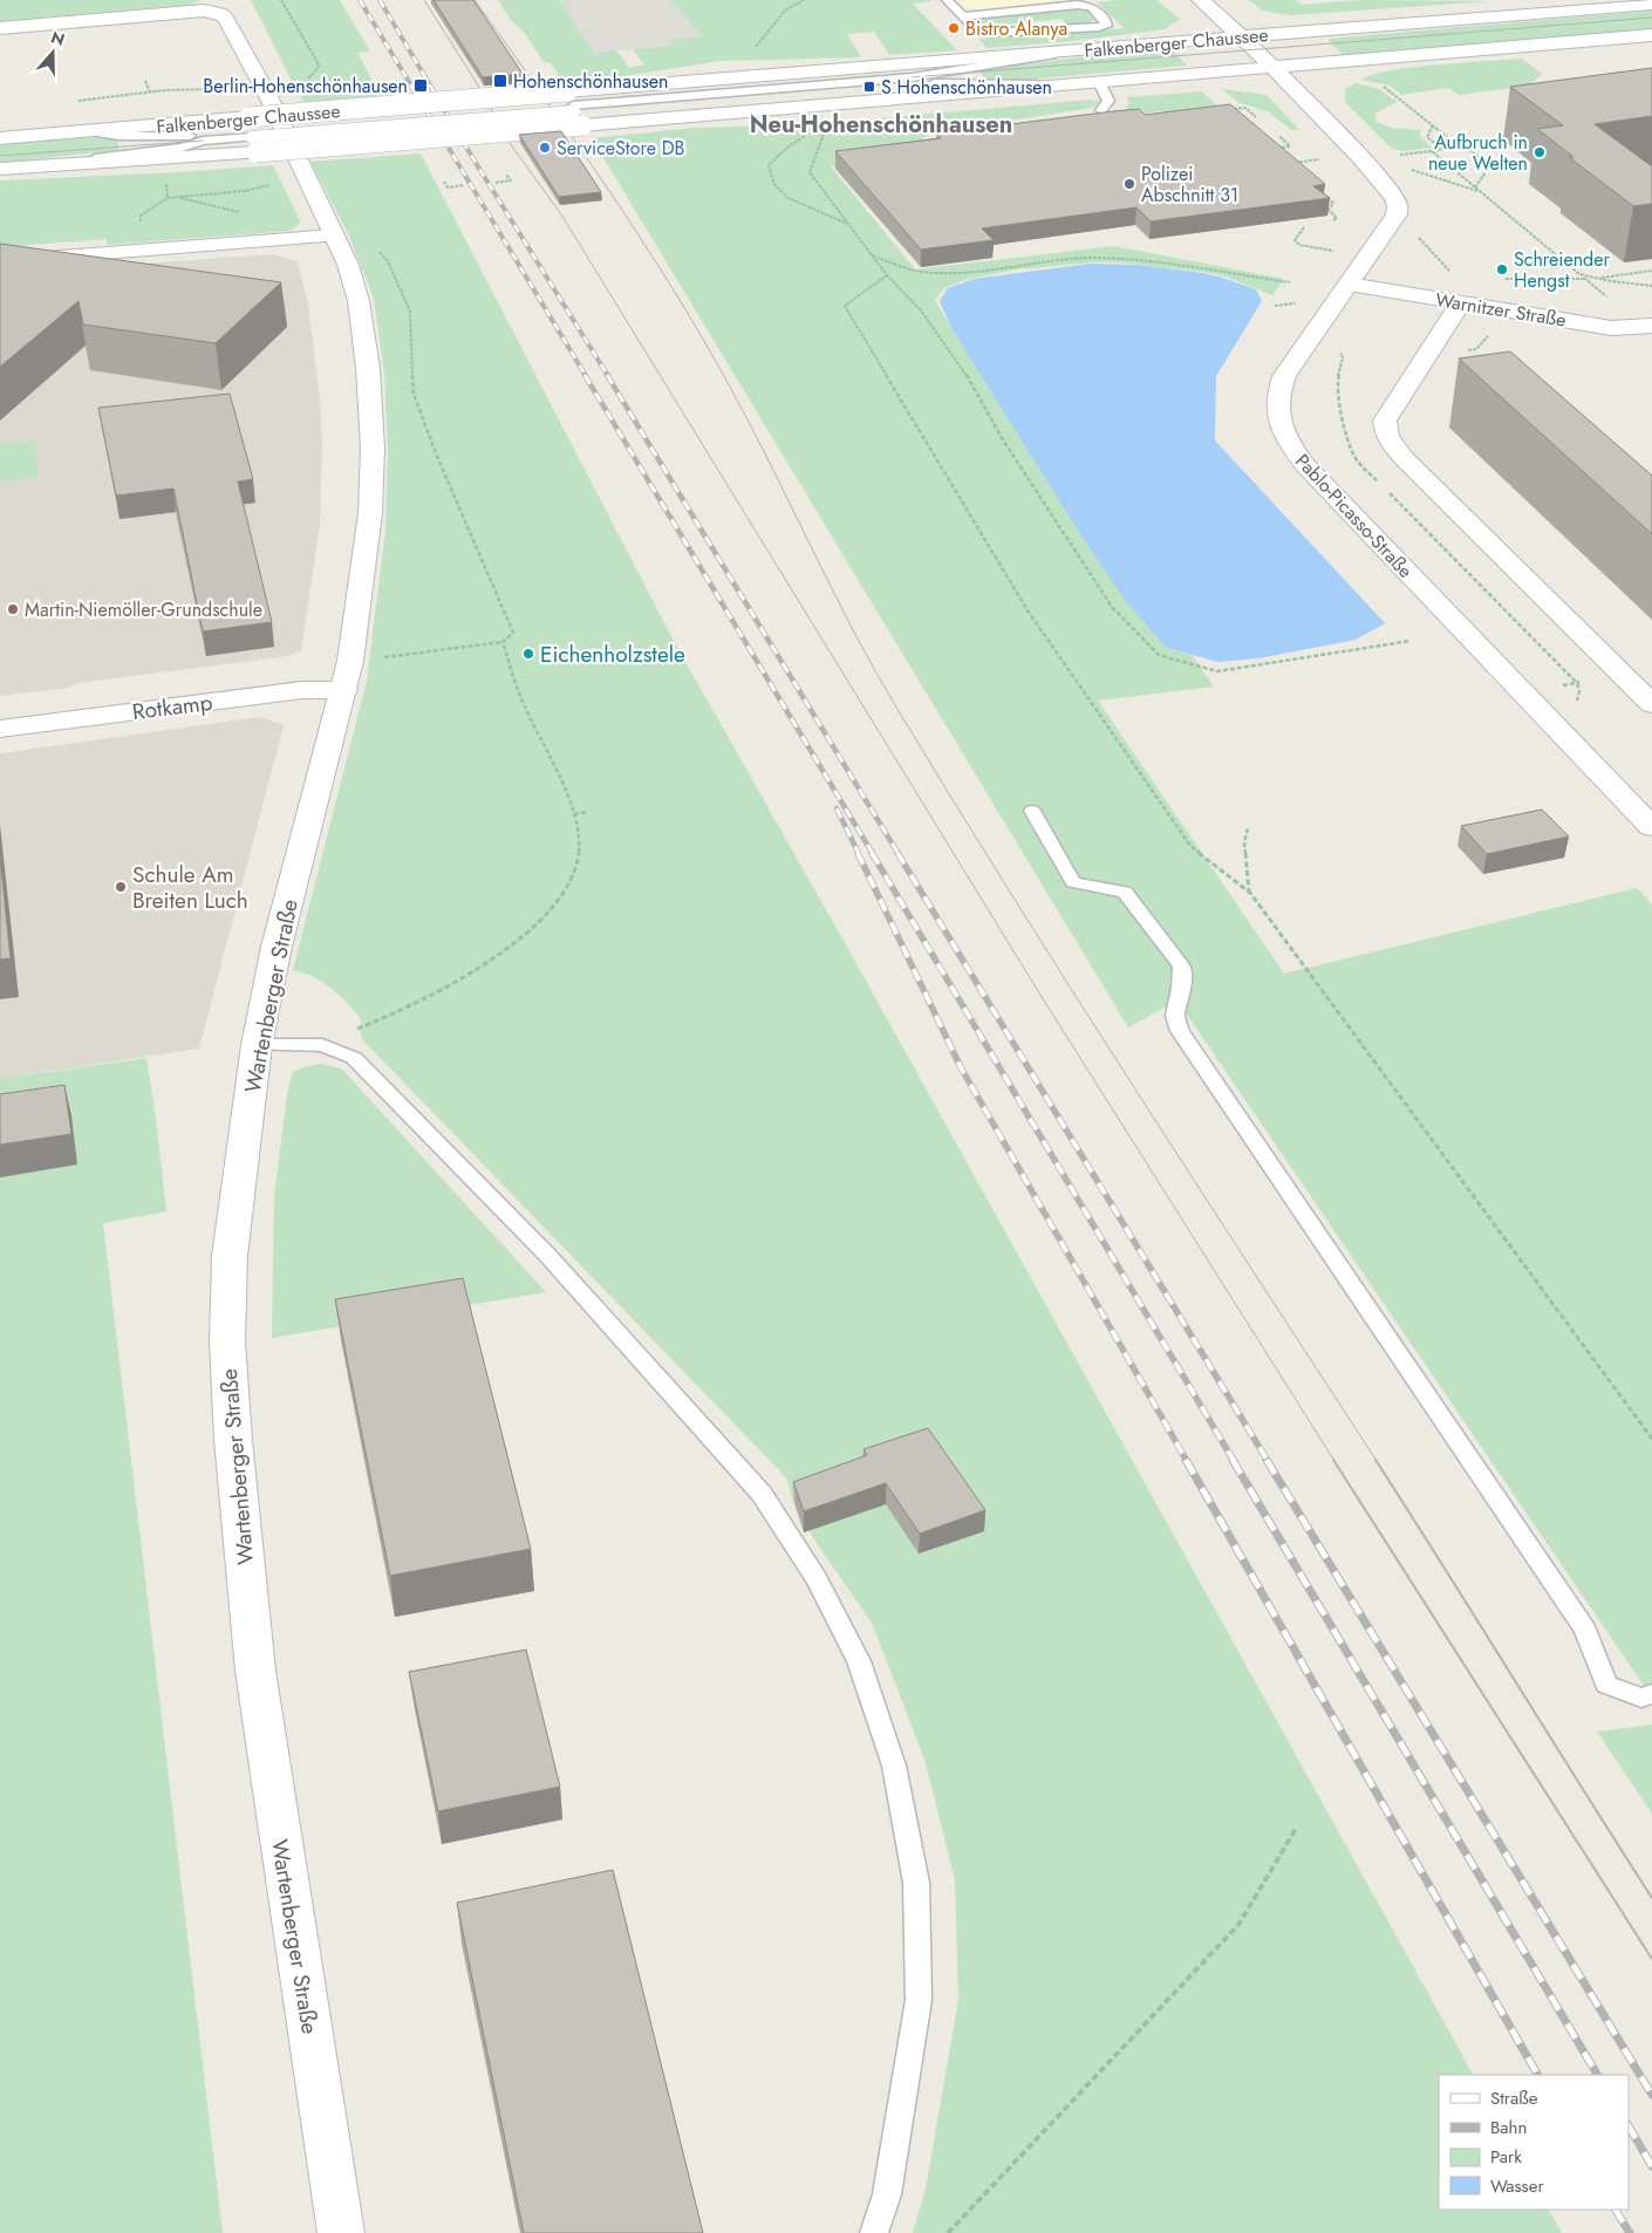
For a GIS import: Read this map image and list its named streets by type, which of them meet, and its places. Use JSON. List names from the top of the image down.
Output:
{
  "streets": {
    "main road": [
      "Falkenberger Chaussee",
      "Warnitzer Straße",
      "Pablo-Picasso-Straße",
      "Rotkamp",
      "Wartenberger Straße"
    ]
  },
  "crossings": [
    ["Falkenberger Chaussee", "Pablo-Picasso-Straße"],
    ["Warnitzer Straße", "Pablo-Picasso-Straße"],
    ["Rotkamp", "Wartenberger Straße"]
  ],
  "districts": ["Neu-Hohenschönhausen"],
  "places": {
    "other": [
      "Bistro Alanya",
      "ServiceStore DB",
      "Aufbruch in neue Welten",
      "Polizei Abschnitt 31",
      "Schreiender Hengst",
      "Martin-Niemöller-Grundschule",
      "Eichenholzstele",
      "Schule Am Breiten Luch"
    ],
    "transit": ["Hohenschönhausen", "Berlin-Hohenschönhausen", "S Hohenschönhausen"]
  },
  "legend": [
    "Straße",
    "Bahn",
    "Park",
    "Wasser"
  ],
  "north": "top"
}
